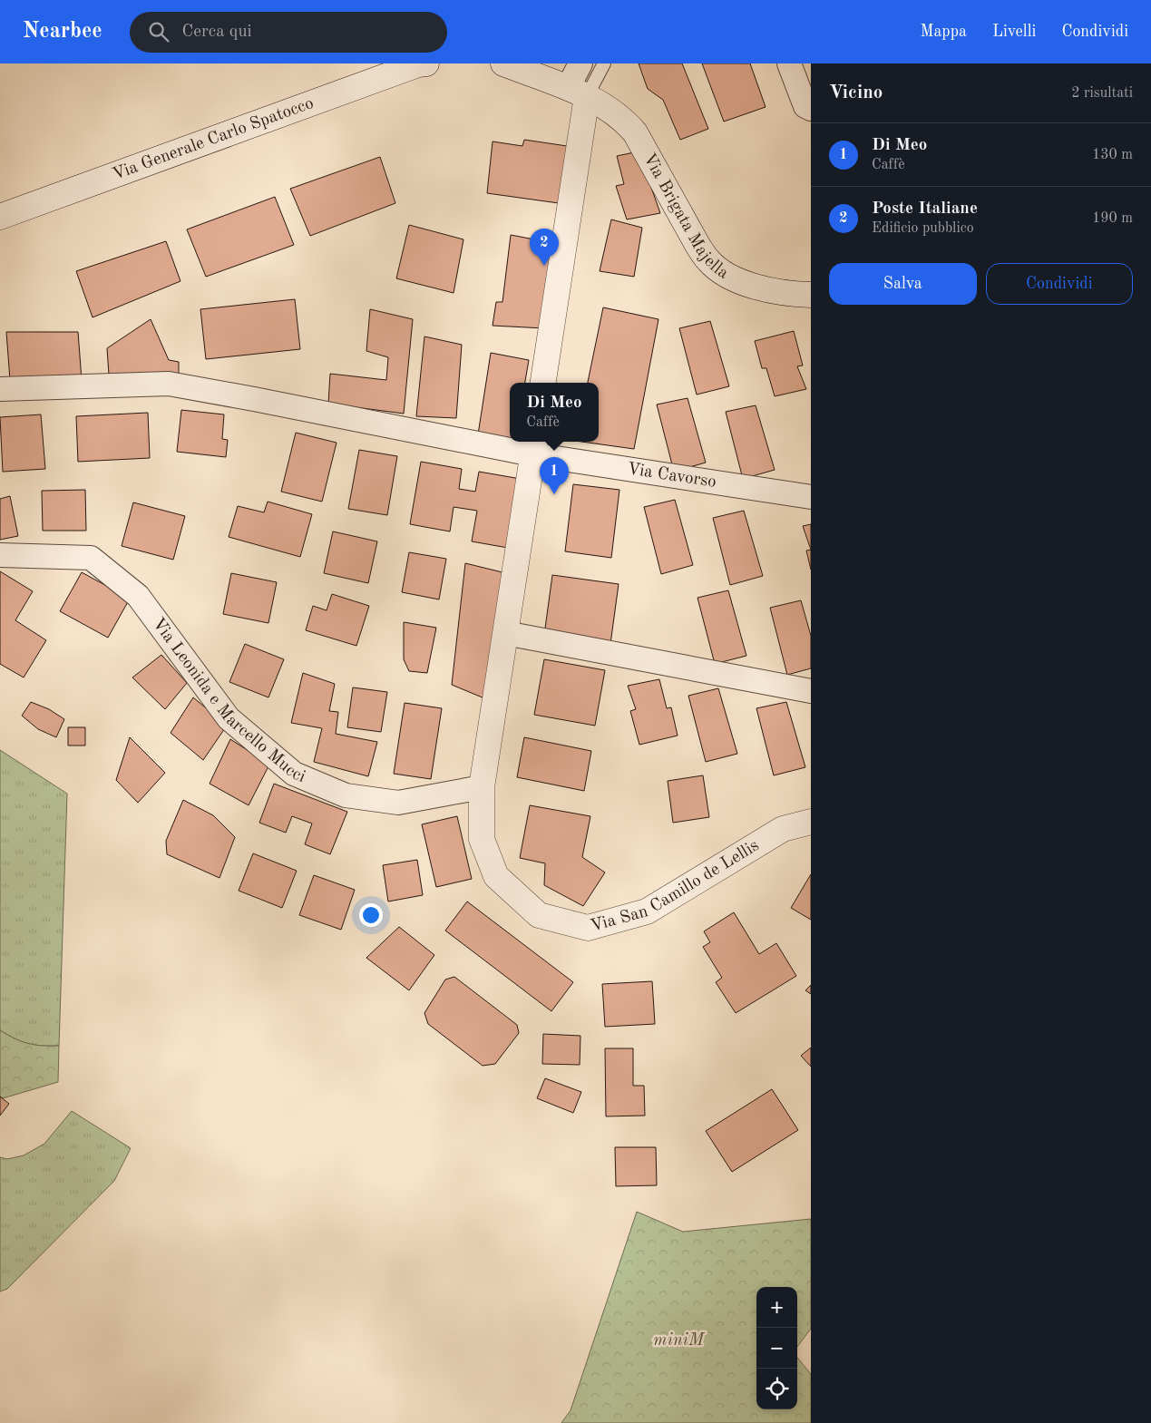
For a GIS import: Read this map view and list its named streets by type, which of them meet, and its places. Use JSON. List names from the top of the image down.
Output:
{
  "streets": {
    "street": [
      "Via Generale Carlo Spatocco",
      "Via Brigata Majella",
      "Via Cavorso",
      "Via Leonida e Marcello Mucci",
      "Via San Camillo de Lellis"
    ]
  },
  "crossings": [
    ["Via Cavorso", "Via San Camillo de Lellis"],
    ["Via Leonida e Marcello Mucci", "Via San Camillo de Lellis"]
  ],
  "parks": ["miniM"],
  "page": {
    "header": "Nearbee",
    "search": "Cerca qui",
    "nav": ["Mappa", "Livelli", "Condividi"],
    "heading": ["Vicino", "2 risultati"],
    "list": [
      {
        "mark": "1",
        "name": "Di Meo",
        "note": "Caffè",
        "value": "130 m"
      },
      {
        "mark": "2",
        "name": "Poste Italiane",
        "note": "Edificio pubblico",
        "value": "190 m"
      }
    ],
    "pins": ["2", "1"],
    "buttons": ["Salva", "Condividi"],
    "popup": ["Di Meo", "Caffè"],
    "map_buttons": ["+", "−"]
  }
}
